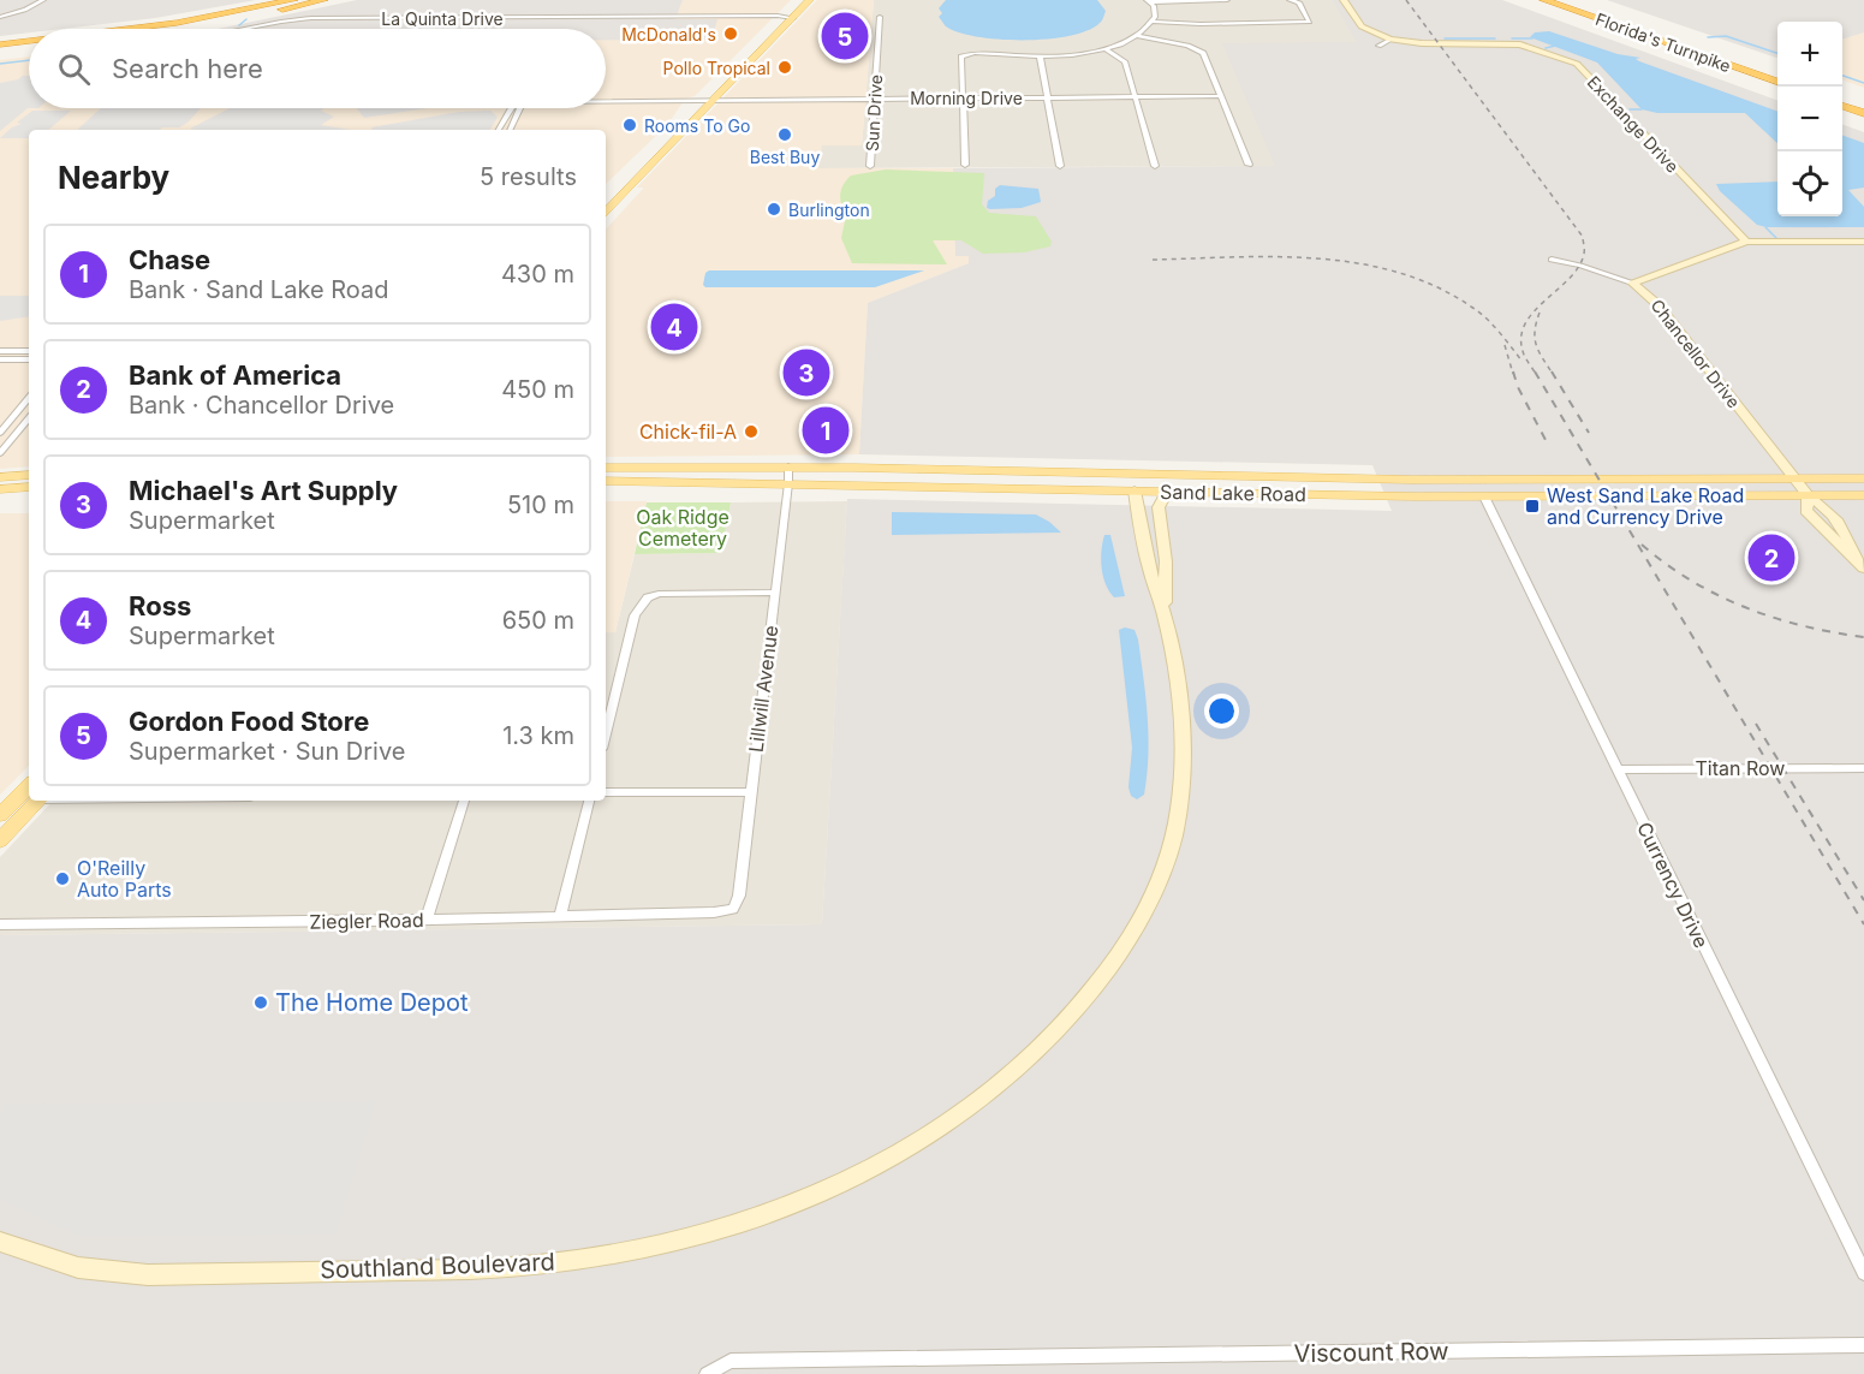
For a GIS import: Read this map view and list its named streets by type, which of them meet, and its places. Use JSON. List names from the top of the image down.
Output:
{
  "streets": {
    "highway": ["Florida's Turnpike"],
    "main road": ["Sand Lake Road"],
    "street": [
      "La Quinta Drive",
      "Morning Drive",
      "Sun Drive",
      "Exchange Drive",
      "Chancellor Drive",
      "Lillwill Avenue",
      "Titan Row",
      "Currency Drive",
      "Ziegler Road",
      "Southland Boulevard",
      "Viscount Row"
    ]
  },
  "crossings": [
    ["Morning Drive", "Sun Drive"],
    ["Chancellor Drive", "Sand Lake Road"],
    ["Sand Lake Road", "Lillwill Avenue"],
    ["Sand Lake Road", "Currency Drive"],
    ["Sand Lake Road", "Southland Boulevard"],
    ["Lillwill Avenue", "Ziegler Road"],
    ["Titan Row", "Currency Drive"]
  ],
  "parks": ["Oak Ridge Cemetery"],
  "places": {
    "other": [
      "McDonald's",
      "Pollo Tropical",
      "Rooms To Go",
      "Best Buy",
      "Burlington",
      "Chick-fil-A",
      "O'Reilly Auto Parts",
      "The Home Depot"
    ],
    "transit": ["West Sand Lake Road and Currency Drive"]
  },
  "page": {
    "pins": [
      "5",
      "4",
      "3",
      "1",
      "2"
    ],
    "map_buttons": ["+", "−"],
    "search": "Search here",
    "heading": ["Nearby", "5 results"],
    "list": [
      {
        "mark": "1",
        "name": "Chase",
        "note": "Bank · Sand Lake Road",
        "value": "430 m"
      },
      {
        "mark": "2",
        "name": "Bank of America",
        "note": "Bank · Chancellor Drive",
        "value": "450 m"
      },
      {
        "mark": "3",
        "name": "Michael's Art Supply",
        "note": "Supermarket",
        "value": "510 m"
      },
      {
        "mark": "4",
        "name": "Ross",
        "note": "Supermarket",
        "value": "650 m"
      },
      {
        "mark": "5",
        "name": "Gordon Food Store",
        "note": "Supermarket · Sun Drive",
        "value": "1.3 km"
      }
    ]
  }
}
